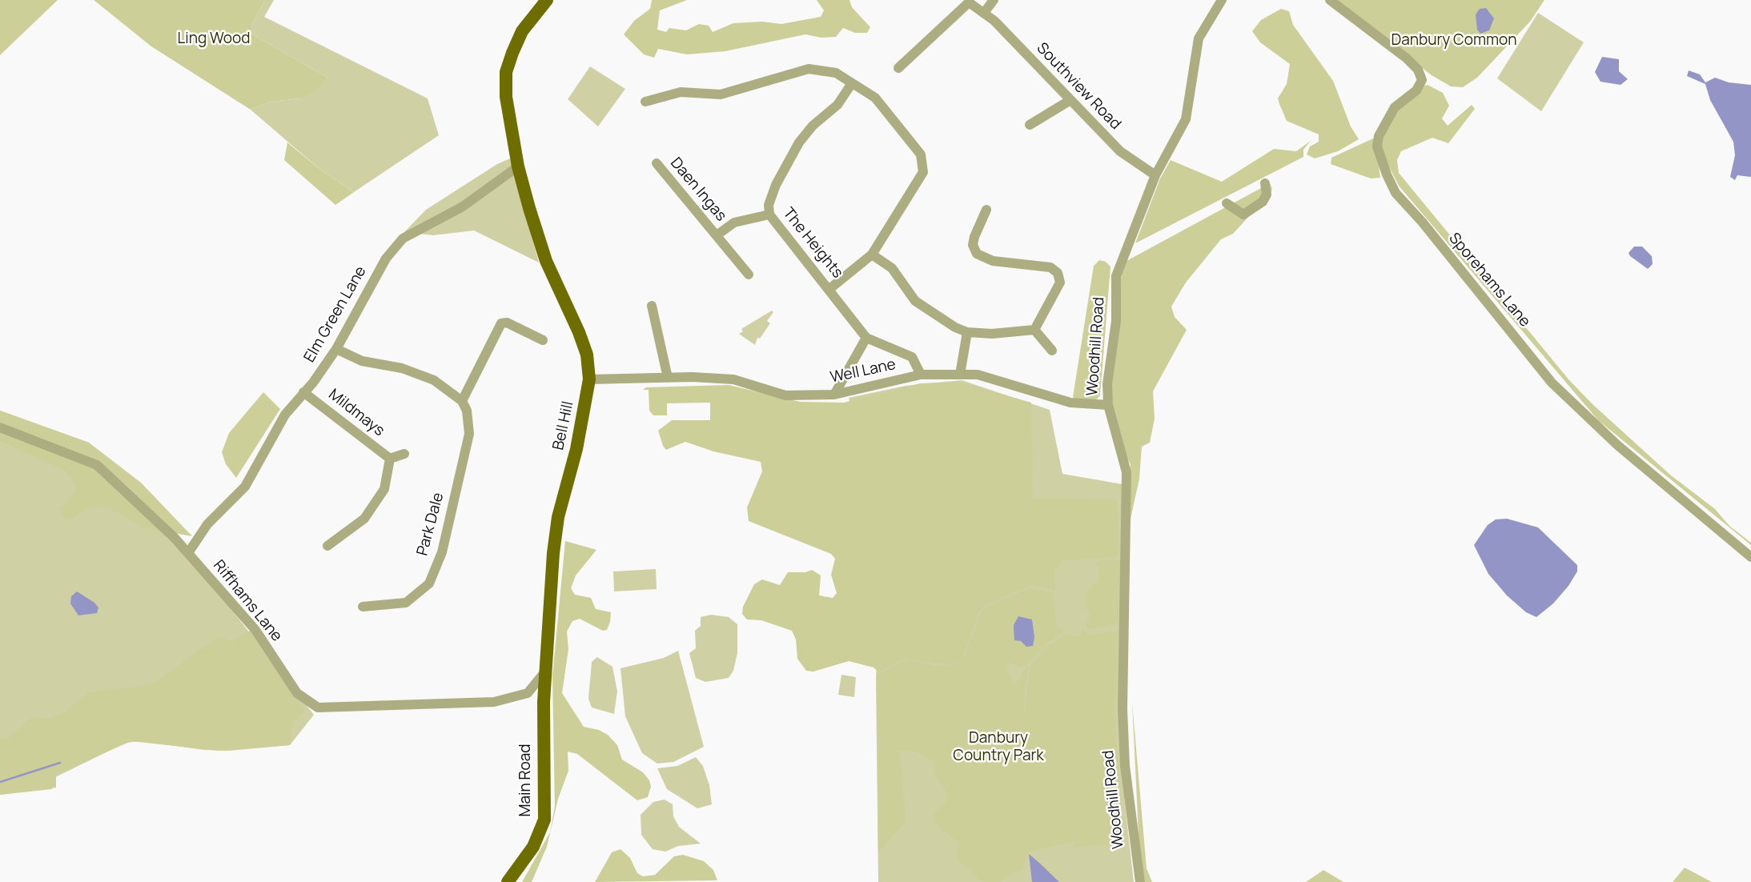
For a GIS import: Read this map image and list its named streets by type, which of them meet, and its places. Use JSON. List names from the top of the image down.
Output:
{
  "streets": {
    "main road": ["Bell Hill", "Main Road"],
    "street": [
      "Southview Road",
      "Daen Ingas",
      "The Heights",
      "Sporehams Lane",
      "Elm Green Lane",
      "Woodhill Road",
      "Well Lane",
      "Mildmays",
      "Park Dale",
      "Riffhams Lane"
    ]
  },
  "crossings": [
    ["Southview Road", "Woodhill Road"],
    ["Daen Ingas", "The Heights"],
    ["Elm Green Lane", "Mildmays"],
    ["Elm Green Lane", "Bell Hill"],
    ["Elm Green Lane", "Riffhams Lane"],
    ["Woodhill Road", "Well Lane"],
    ["Well Lane", "Bell Hill"],
    ["Bell Hill", "Main Road"]
  ],
  "parks": ["Ling Wood", "Danbury Common", "Danbury Country Park"]
}
